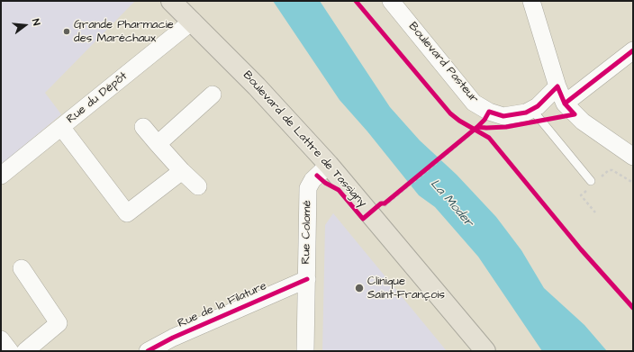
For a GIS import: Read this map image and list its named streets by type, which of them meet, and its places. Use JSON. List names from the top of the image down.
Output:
{
  "streets": {
    "main road": ["Boulevard de Lattre de Tassigny"],
    "street": [
      "Boulevard Pasteur",
      "Rue du Dépôt",
      "Rue Colomé",
      "Rue de la Filature"
    ]
  },
  "crossings": [
    ["Rue du Dépôt", "Boulevard de Lattre de Tassigny"],
    ["Boulevard de Lattre de Tassigny", "Rue Colomé"],
    ["Rue Colomé", "Rue de la Filature"]
  ],
  "water": ["La Moder"],
  "places": ["Grande Pharmacie des Maréchaux", "Clinique Saint-François"],
  "north": "right"
}
